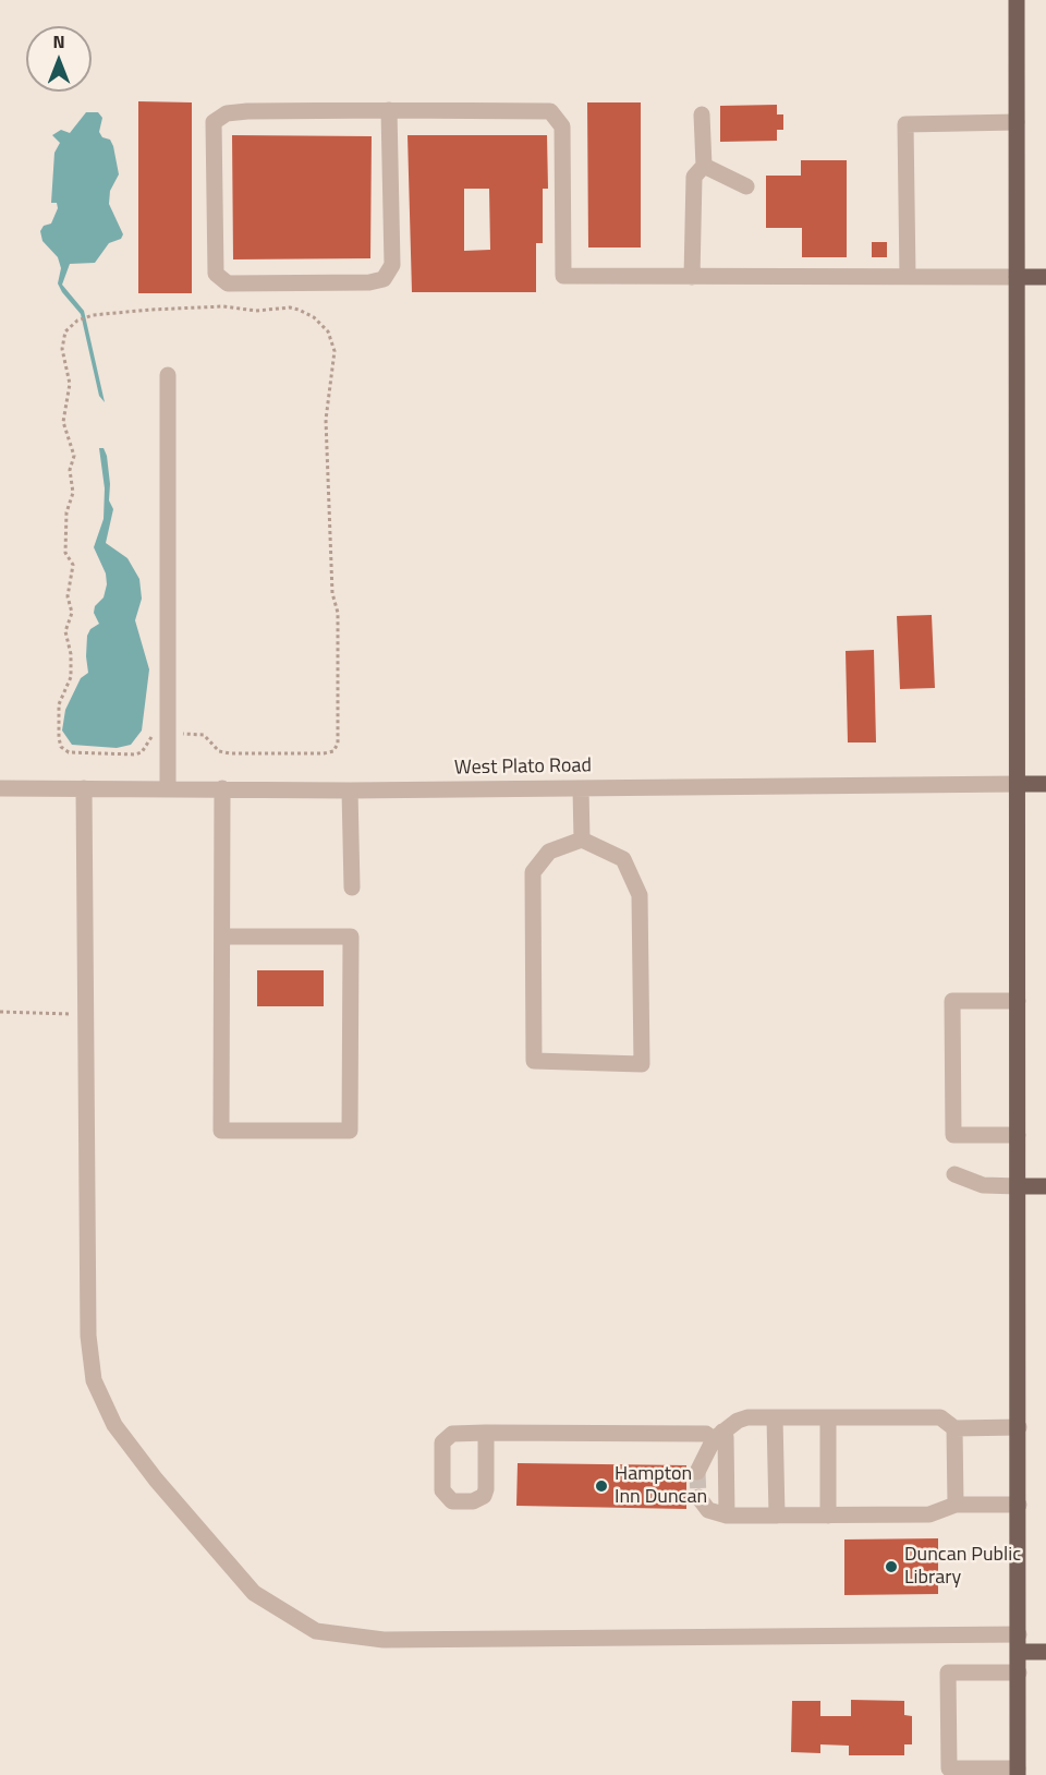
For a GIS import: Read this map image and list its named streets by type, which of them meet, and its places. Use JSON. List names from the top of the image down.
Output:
{
  "streets": {
    "main road": ["West Plato Road"]
  },
  "places": ["Hampton Inn Duncan", "Duncan Public Library"],
  "north": "top"
}
